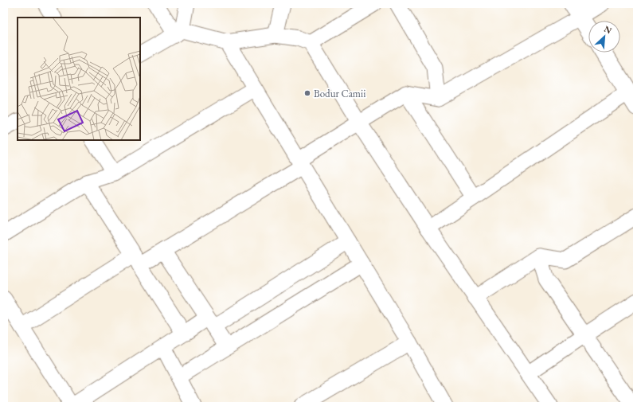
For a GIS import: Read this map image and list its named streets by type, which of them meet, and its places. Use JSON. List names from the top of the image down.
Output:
{
  "places": ["Bodur Camii"],
  "north": "top right"
}
